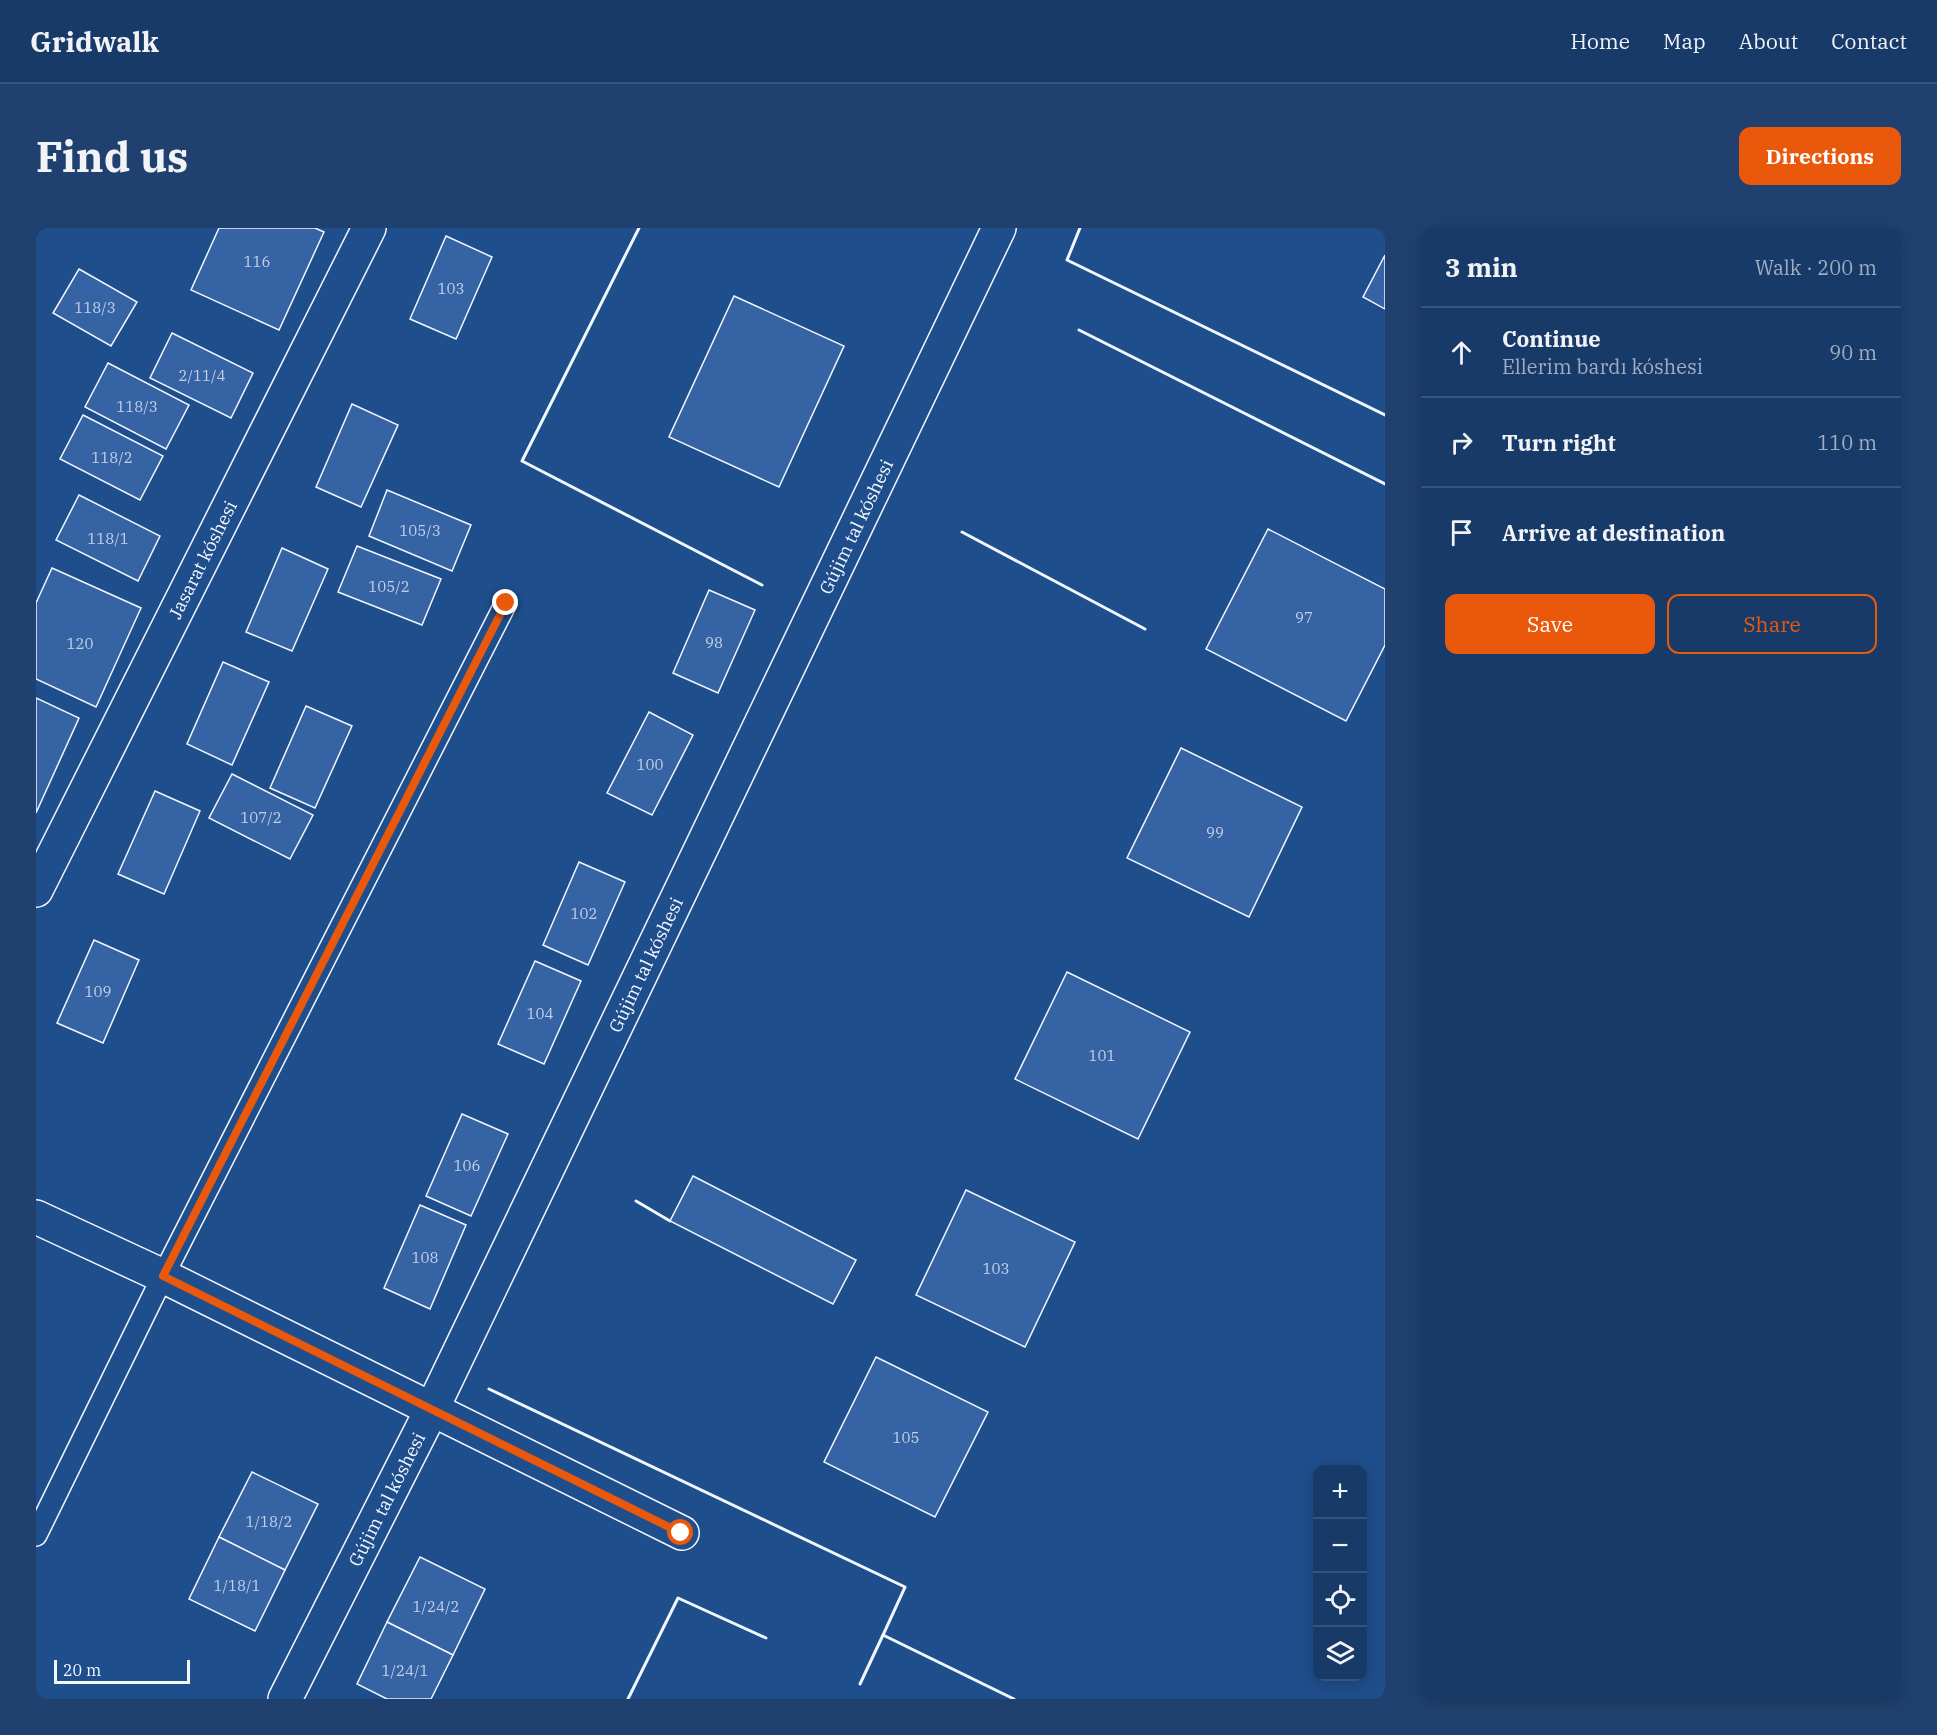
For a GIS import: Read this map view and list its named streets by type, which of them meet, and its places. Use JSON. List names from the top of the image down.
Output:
{
  "streets": {
    "street": ["Gújim tal kóshesi", "Jasarat kóshesi"]
  },
  "house_numbers": [
    "116",
    "103",
    "118/3",
    "2/11/4",
    "118/3",
    "118/2",
    "105/3",
    "118/1",
    "105/2",
    "97",
    "98",
    "120",
    "100",
    "107/2",
    "99",
    "102",
    "109",
    "104",
    "101",
    "106",
    "108",
    "103",
    "105",
    "1/18/2",
    "1/18/1",
    "1/24/2",
    "1/24/1"
  ],
  "scale_bar": "20 m",
  "page": {
    "header": "Gridwalk",
    "nav": [
      "Home",
      "Map",
      "About",
      "Contact"
    ],
    "buttons": [
      "Directions",
      ["Save", "Share"]
    ],
    "title": "Find us",
    "heading": ["3 min", "Walk · 200 m"],
    "list": [
      ["Continue", "Ellerim bardı kóshesi", "90 m"],
      ["Turn right", "110 m"],
      "Arrive at destination"
    ],
    "map_buttons": ["+", "−"],
    "scale": "20 m"
  }
}
